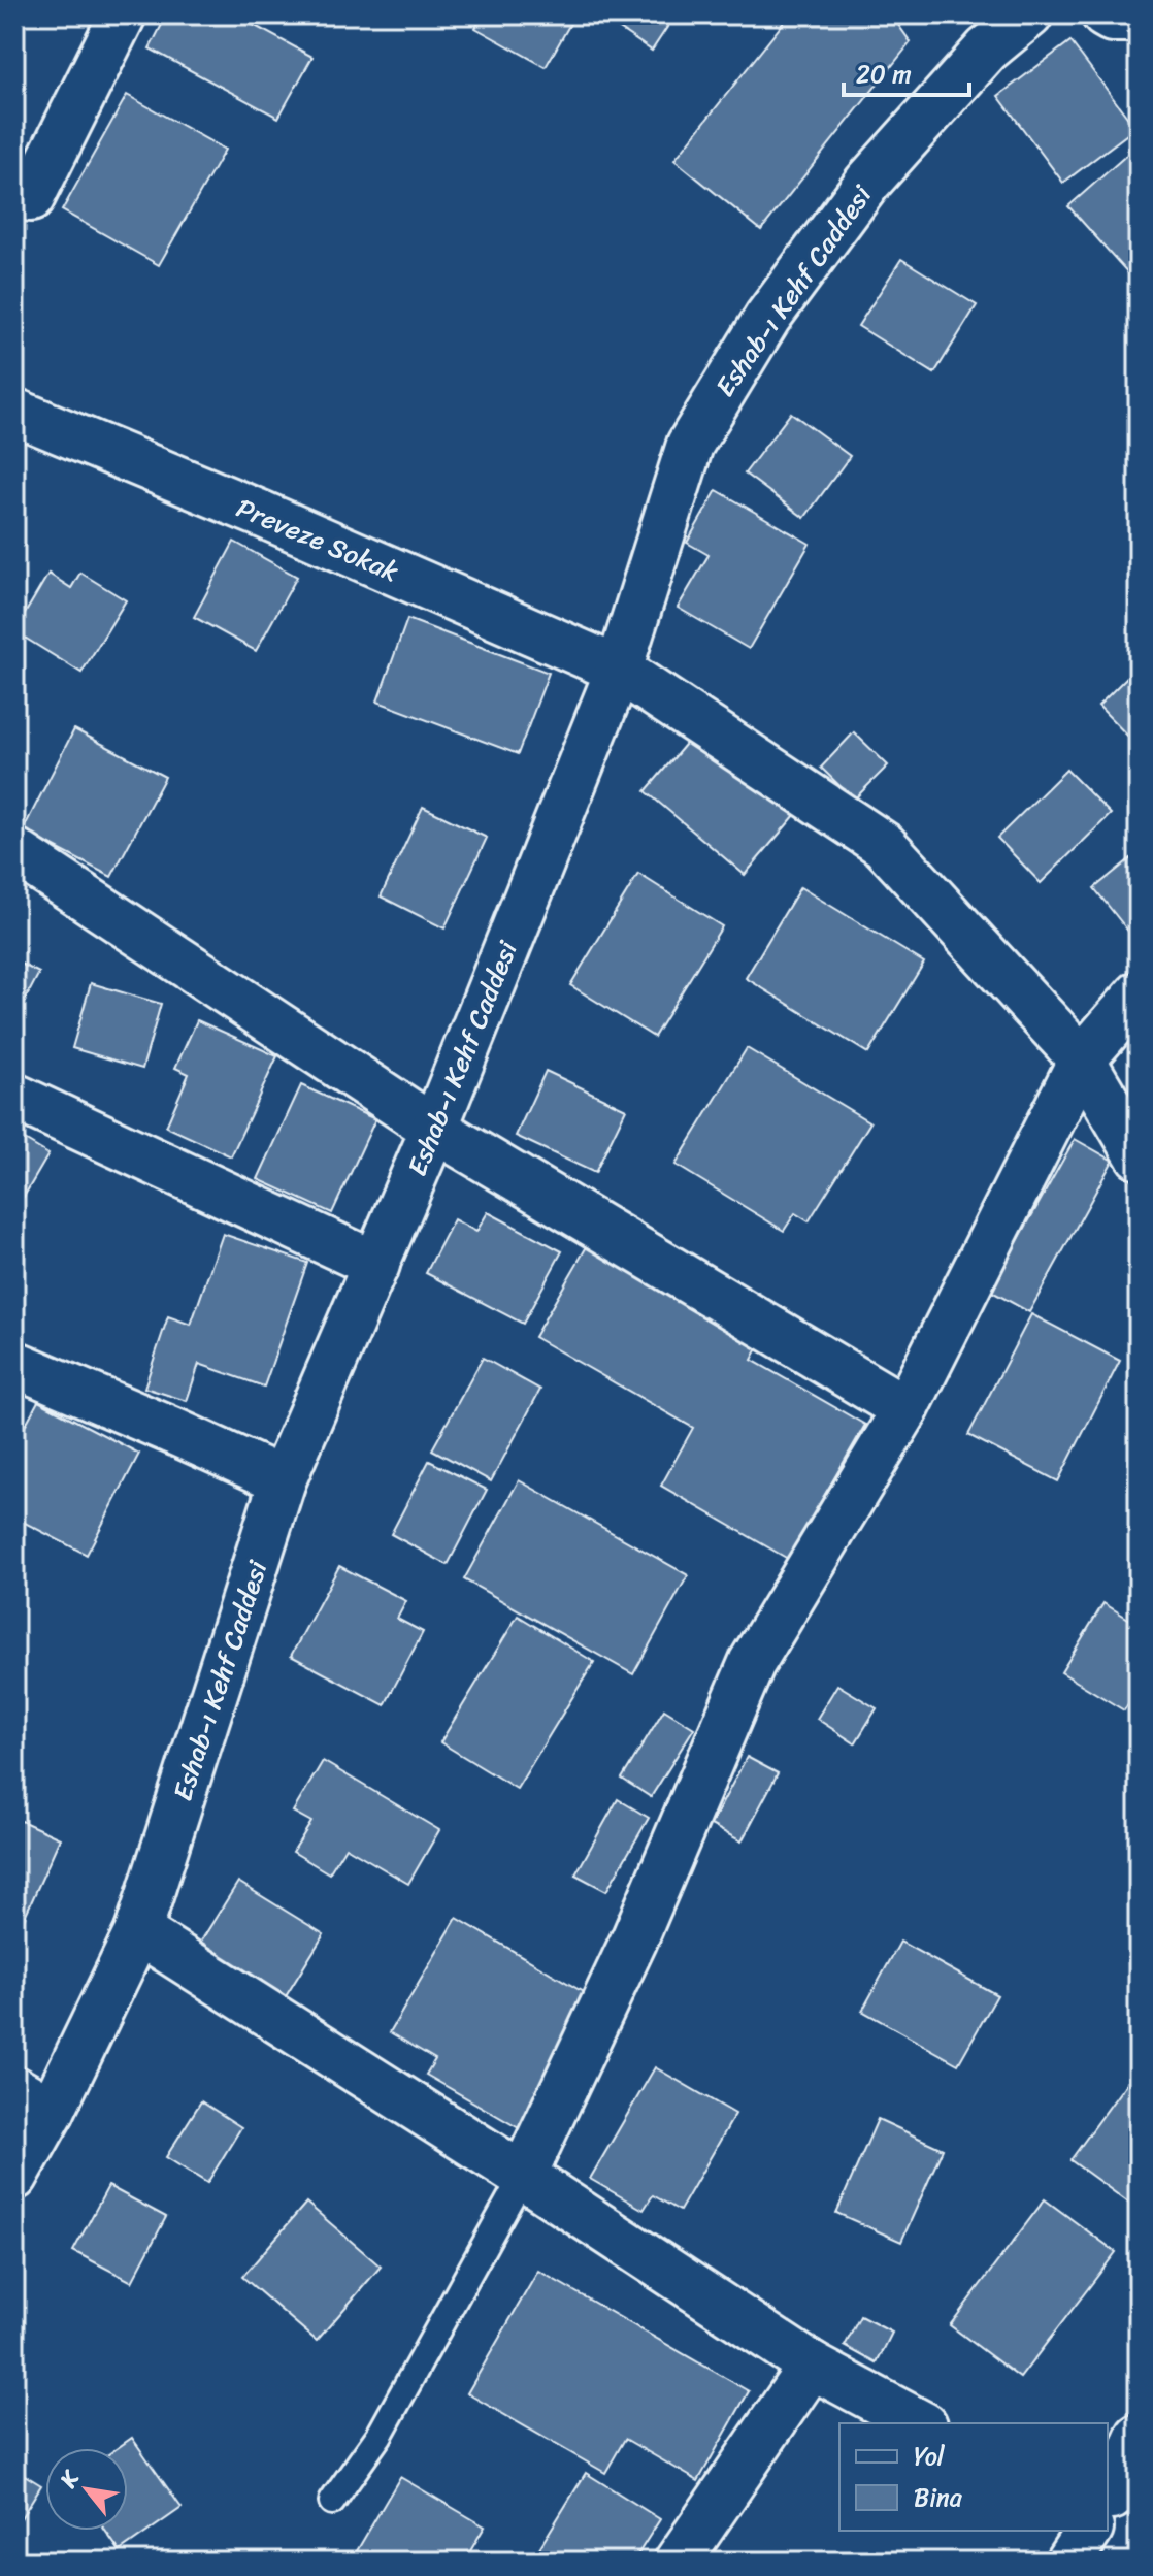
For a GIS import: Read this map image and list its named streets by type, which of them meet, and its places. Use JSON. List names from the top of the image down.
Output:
{
  "streets": {
    "street": ["Eshab-ı Kehf Caddesi", "Preveze Sokak"]
  },
  "crossings": [
    ["Eshab-ı Kehf Caddesi", "Preveze Sokak"]
  ],
  "legend": ["Yol", "Bina"],
  "scale_bar": "20 m",
  "north": "top left"
}
